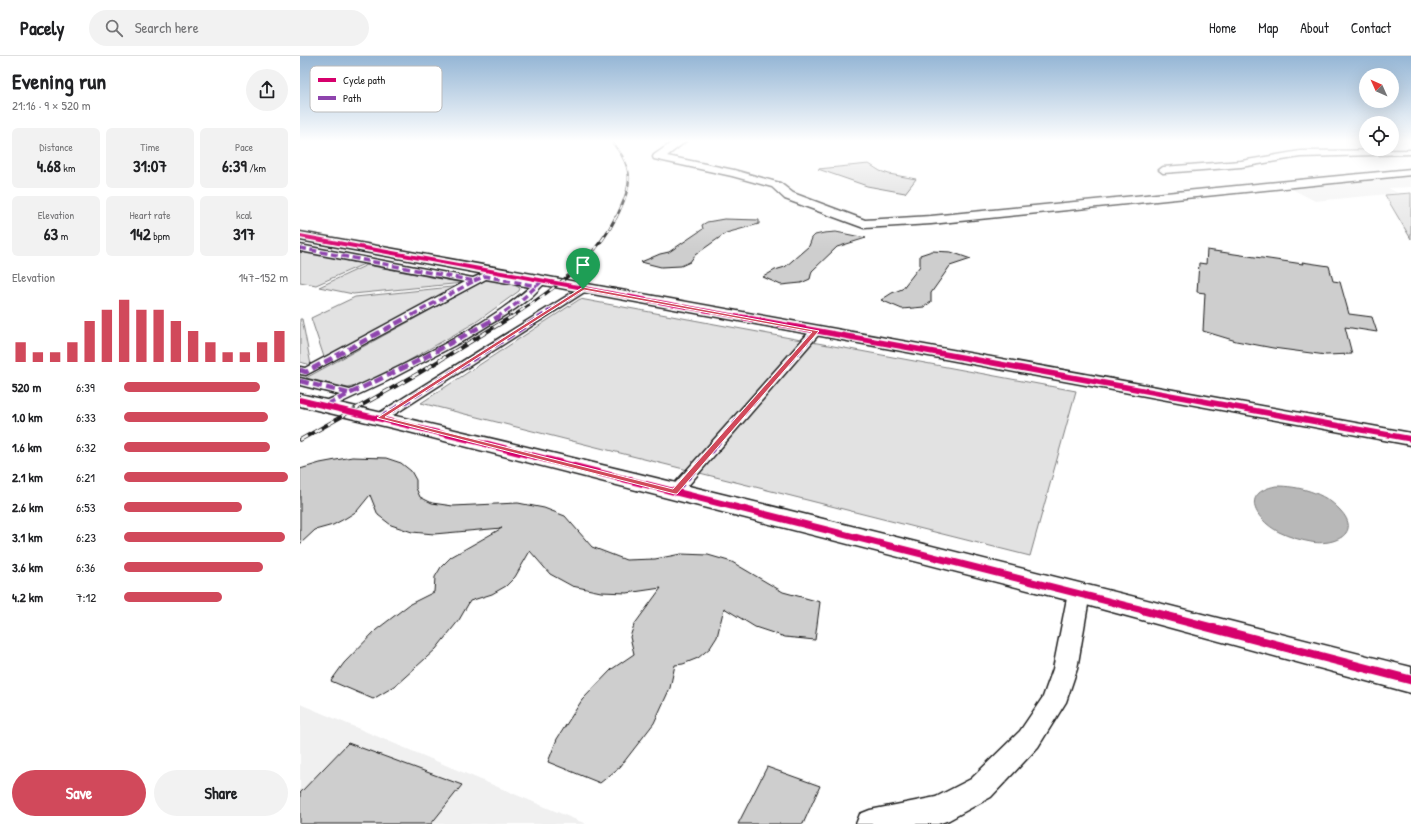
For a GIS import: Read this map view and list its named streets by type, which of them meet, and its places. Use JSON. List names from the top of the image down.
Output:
{
  "legend": ["Cycle path", "Path"],
  "north": "top left",
  "page": {
    "header": "Pacely",
    "search": "Search here",
    "nav": [
      "Home",
      "Map",
      "About",
      "Contact"
    ],
    "heading": ["Evening run", "21:16 · 9 × 520 m"],
    "stats": [
      ["Distance", "4.68 km"],
      ["Time", "31:07"],
      ["Pace", "6:39 /km"],
      ["Elevation", "63 m"],
      ["Heart rate", "142 bpm"],
      ["kcal", "317"]
    ],
    "chart": ["Elevation", "147–152 m"],
    "list": [
      {
        "name": "520 m",
        "note": "6:39"
      },
      {
        "name": "1.0 km",
        "note": "6:33"
      },
      {
        "name": "1.6 km",
        "note": "6:32"
      },
      {
        "name": "2.1 km",
        "note": "6:21"
      },
      {
        "name": "2.6 km",
        "note": "6:53"
      },
      {
        "name": "3.1 km",
        "note": "6:23"
      },
      {
        "name": "3.6 km",
        "note": "6:36"
      },
      {
        "name": "4.2 km",
        "note": "7:12"
      }
    ],
    "buttons": ["Save", "Share"]
  }
}
